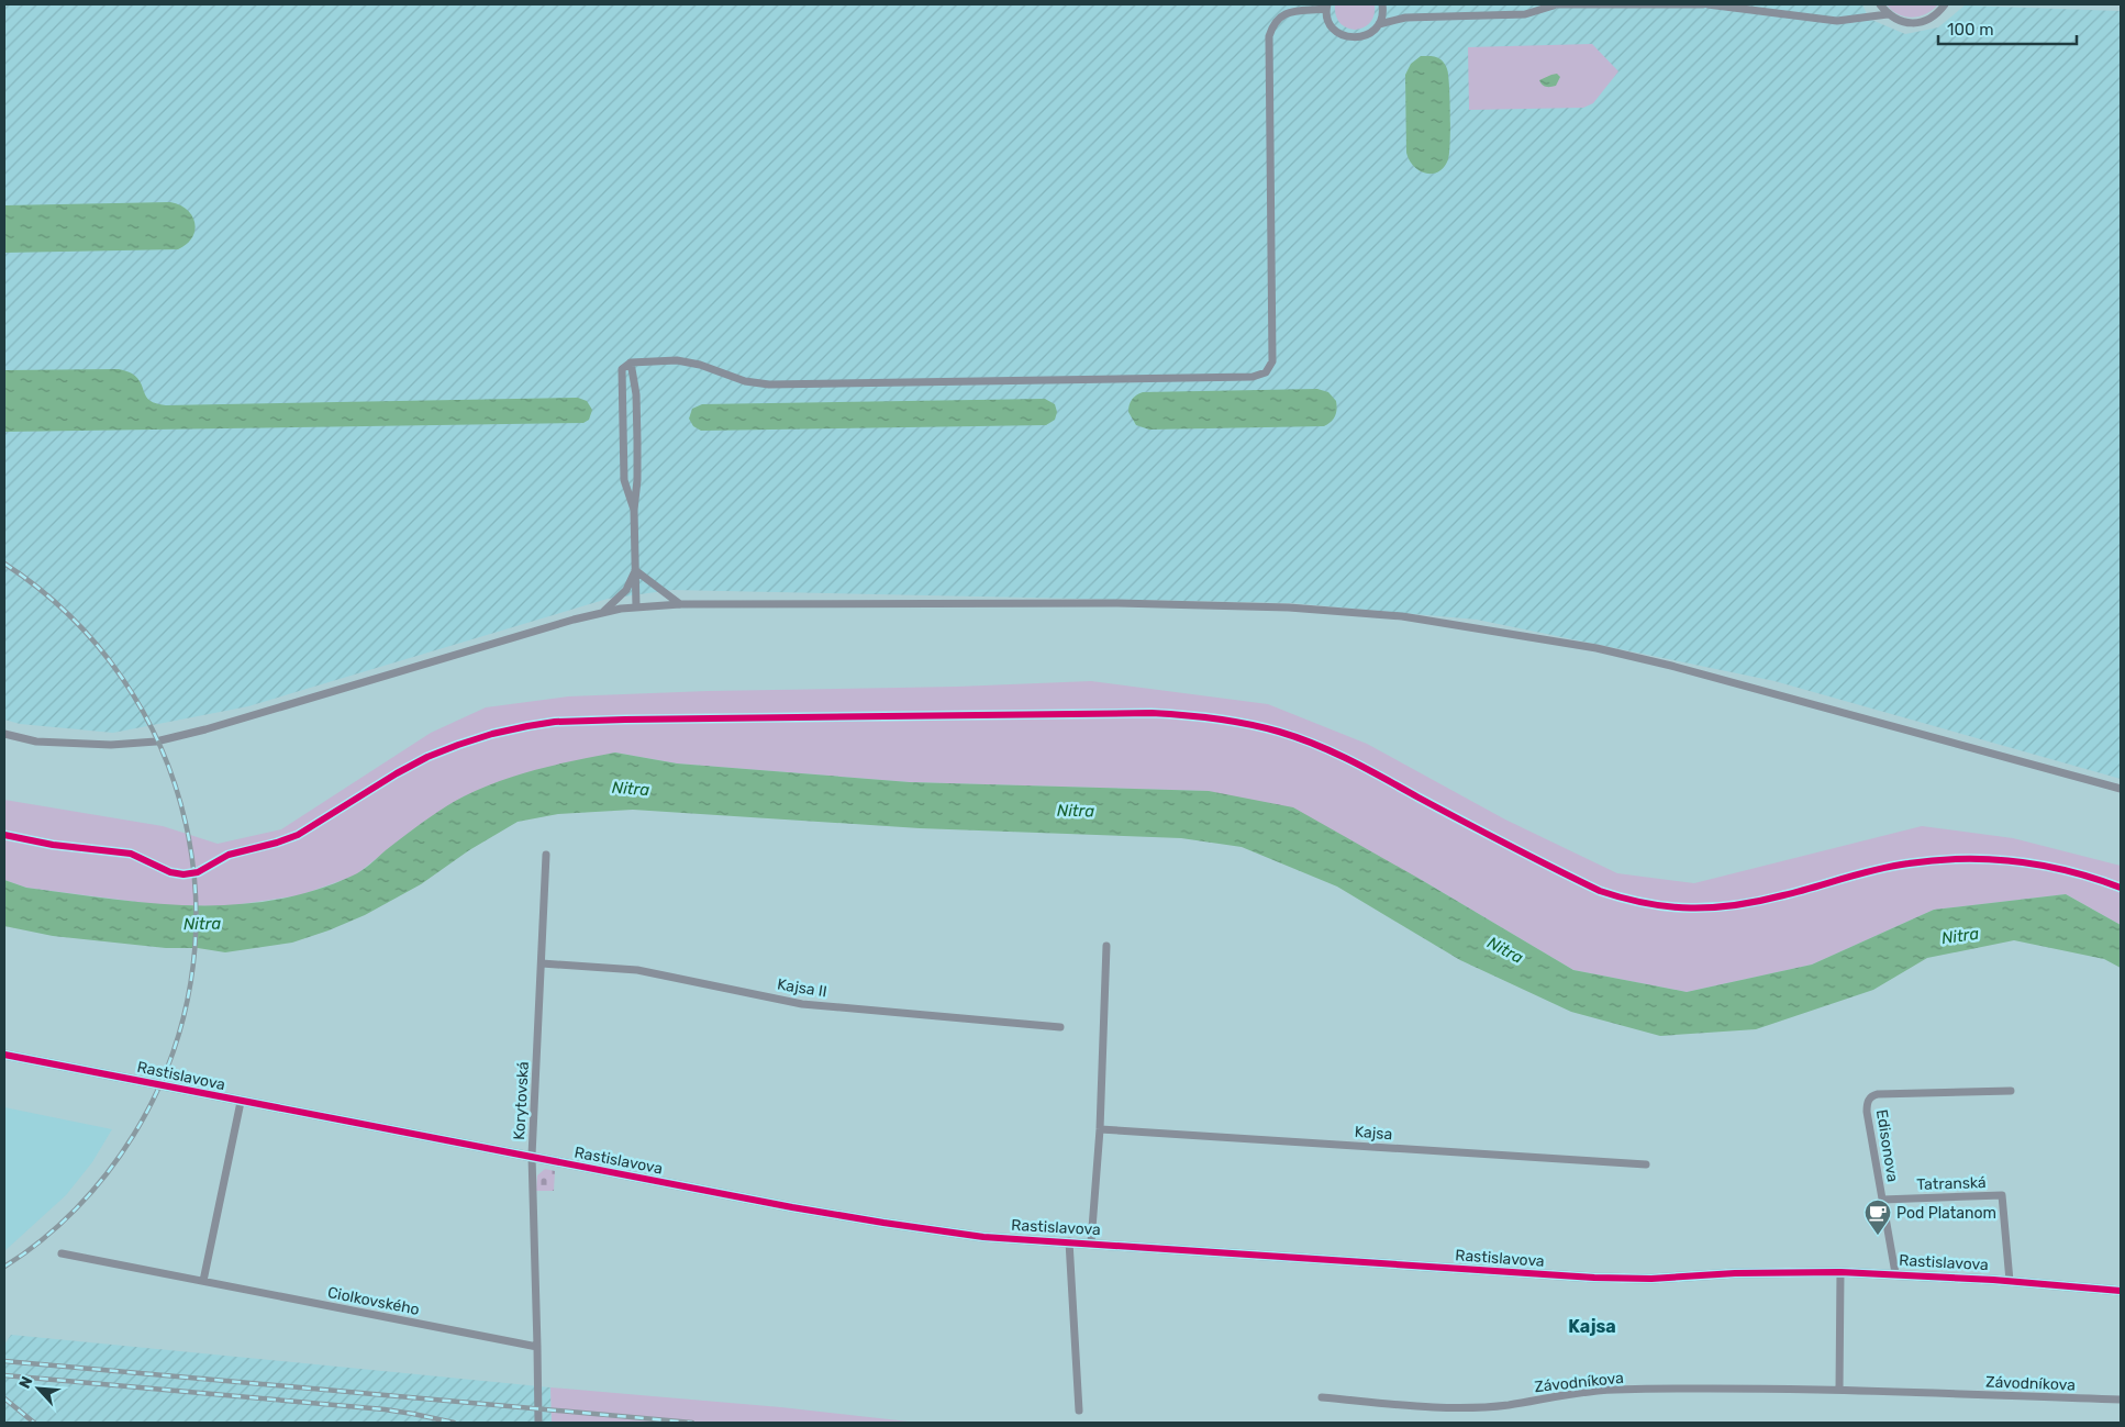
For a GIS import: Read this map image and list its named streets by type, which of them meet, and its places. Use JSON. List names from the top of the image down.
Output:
{
  "streets": {
    "street": [
      "Kajsa II",
      "Rastislavova",
      "Korytovská",
      "Kajsa",
      "Edisonova",
      "Tatranská",
      "Ciolkovského",
      "Závodníkova"
    ]
  },
  "crossings": [
    ["Kajsa II", "Korytovská"],
    ["Rastislavova", "Korytovská"],
    ["Rastislavova", "Edisonova"],
    ["Rastislavova", "Tatranská"],
    ["Korytovská", "Ciolkovského"],
    ["Edisonova", "Tatranská"]
  ],
  "districts": ["Kajsa"],
  "water": ["Nitra"],
  "places": {
    "cafe": ["Pod Platanom"]
  },
  "scale_bar": "100 m",
  "north": "top left"
}
